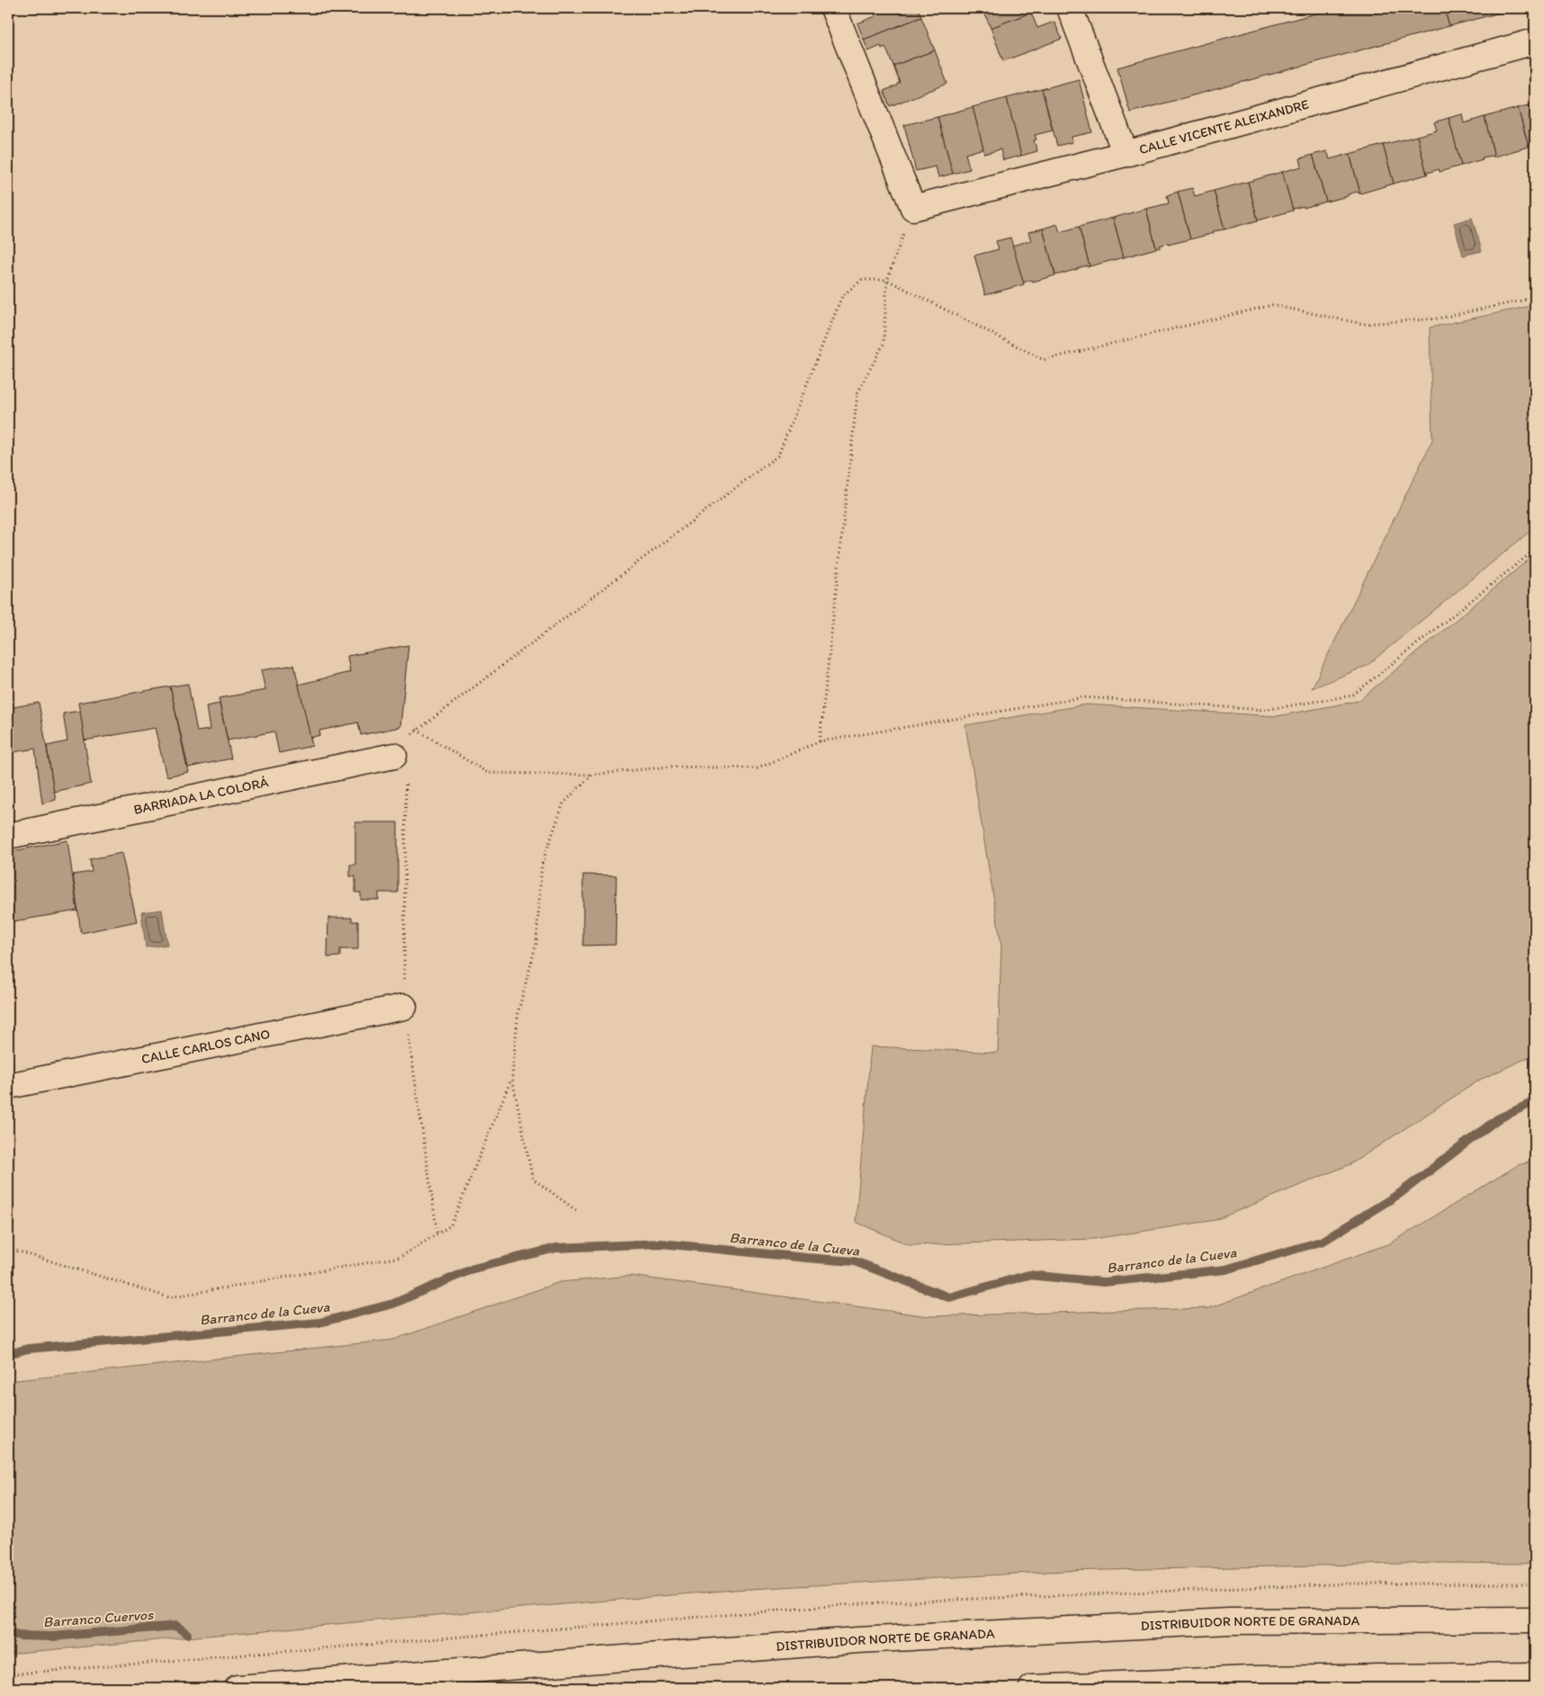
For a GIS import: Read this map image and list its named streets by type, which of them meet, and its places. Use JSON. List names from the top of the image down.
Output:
{
  "streets": {
    "street": [
      "CALLE VICENTE ALEIXANDRE",
      "BARRIADA LA COLORÁ",
      "CALLE CARLOS CANO",
      "DISTRIBUIDOR NORTE DE GRANADA"
    ]
  },
  "water": ["Barranco de la Cueva", "Barranco Cuervos"]
}
